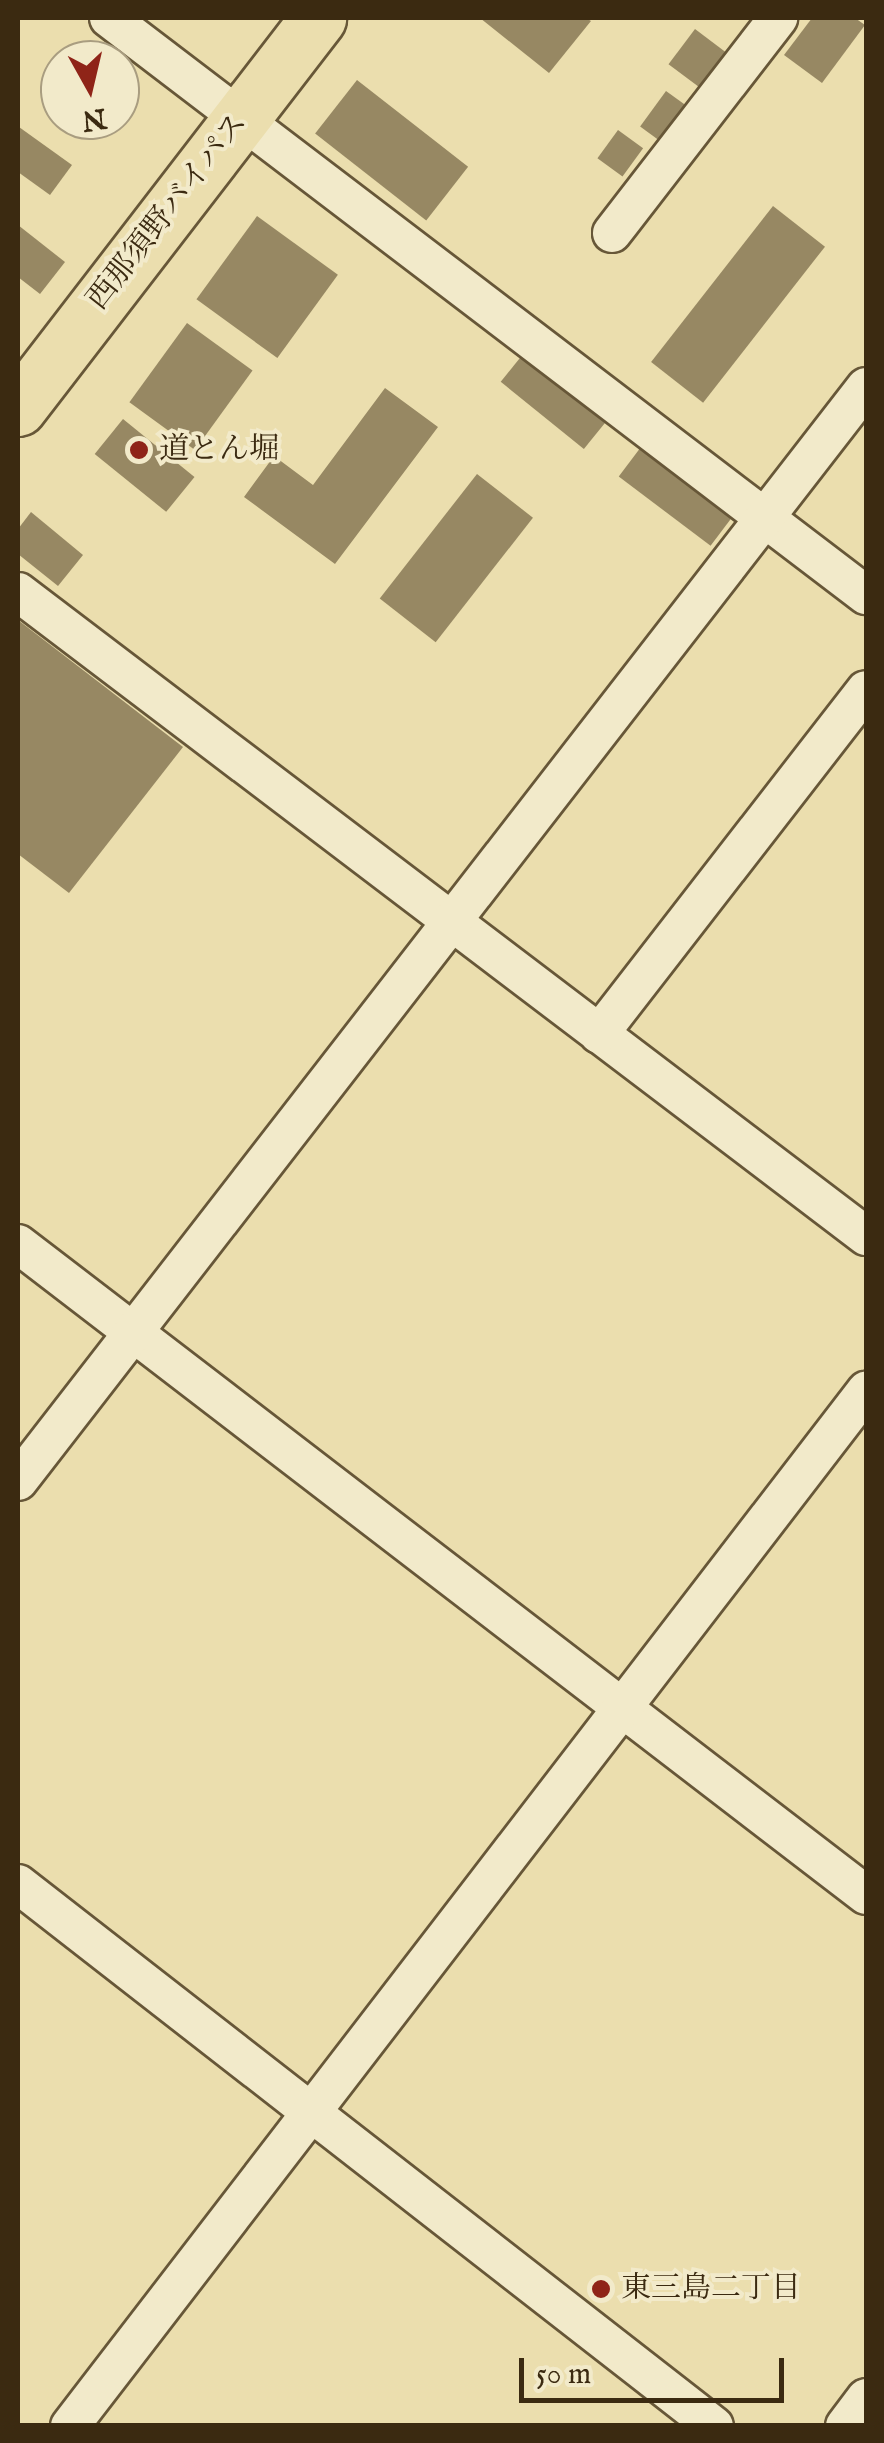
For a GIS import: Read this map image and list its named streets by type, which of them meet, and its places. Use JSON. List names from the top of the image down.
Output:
{
  "streets": {
    "highway": ["西那須野バイパス"]
  },
  "places": ["道とん堀", "東三島二丁目"],
  "scale_bar": "50 m",
  "north": "bottom"
}
